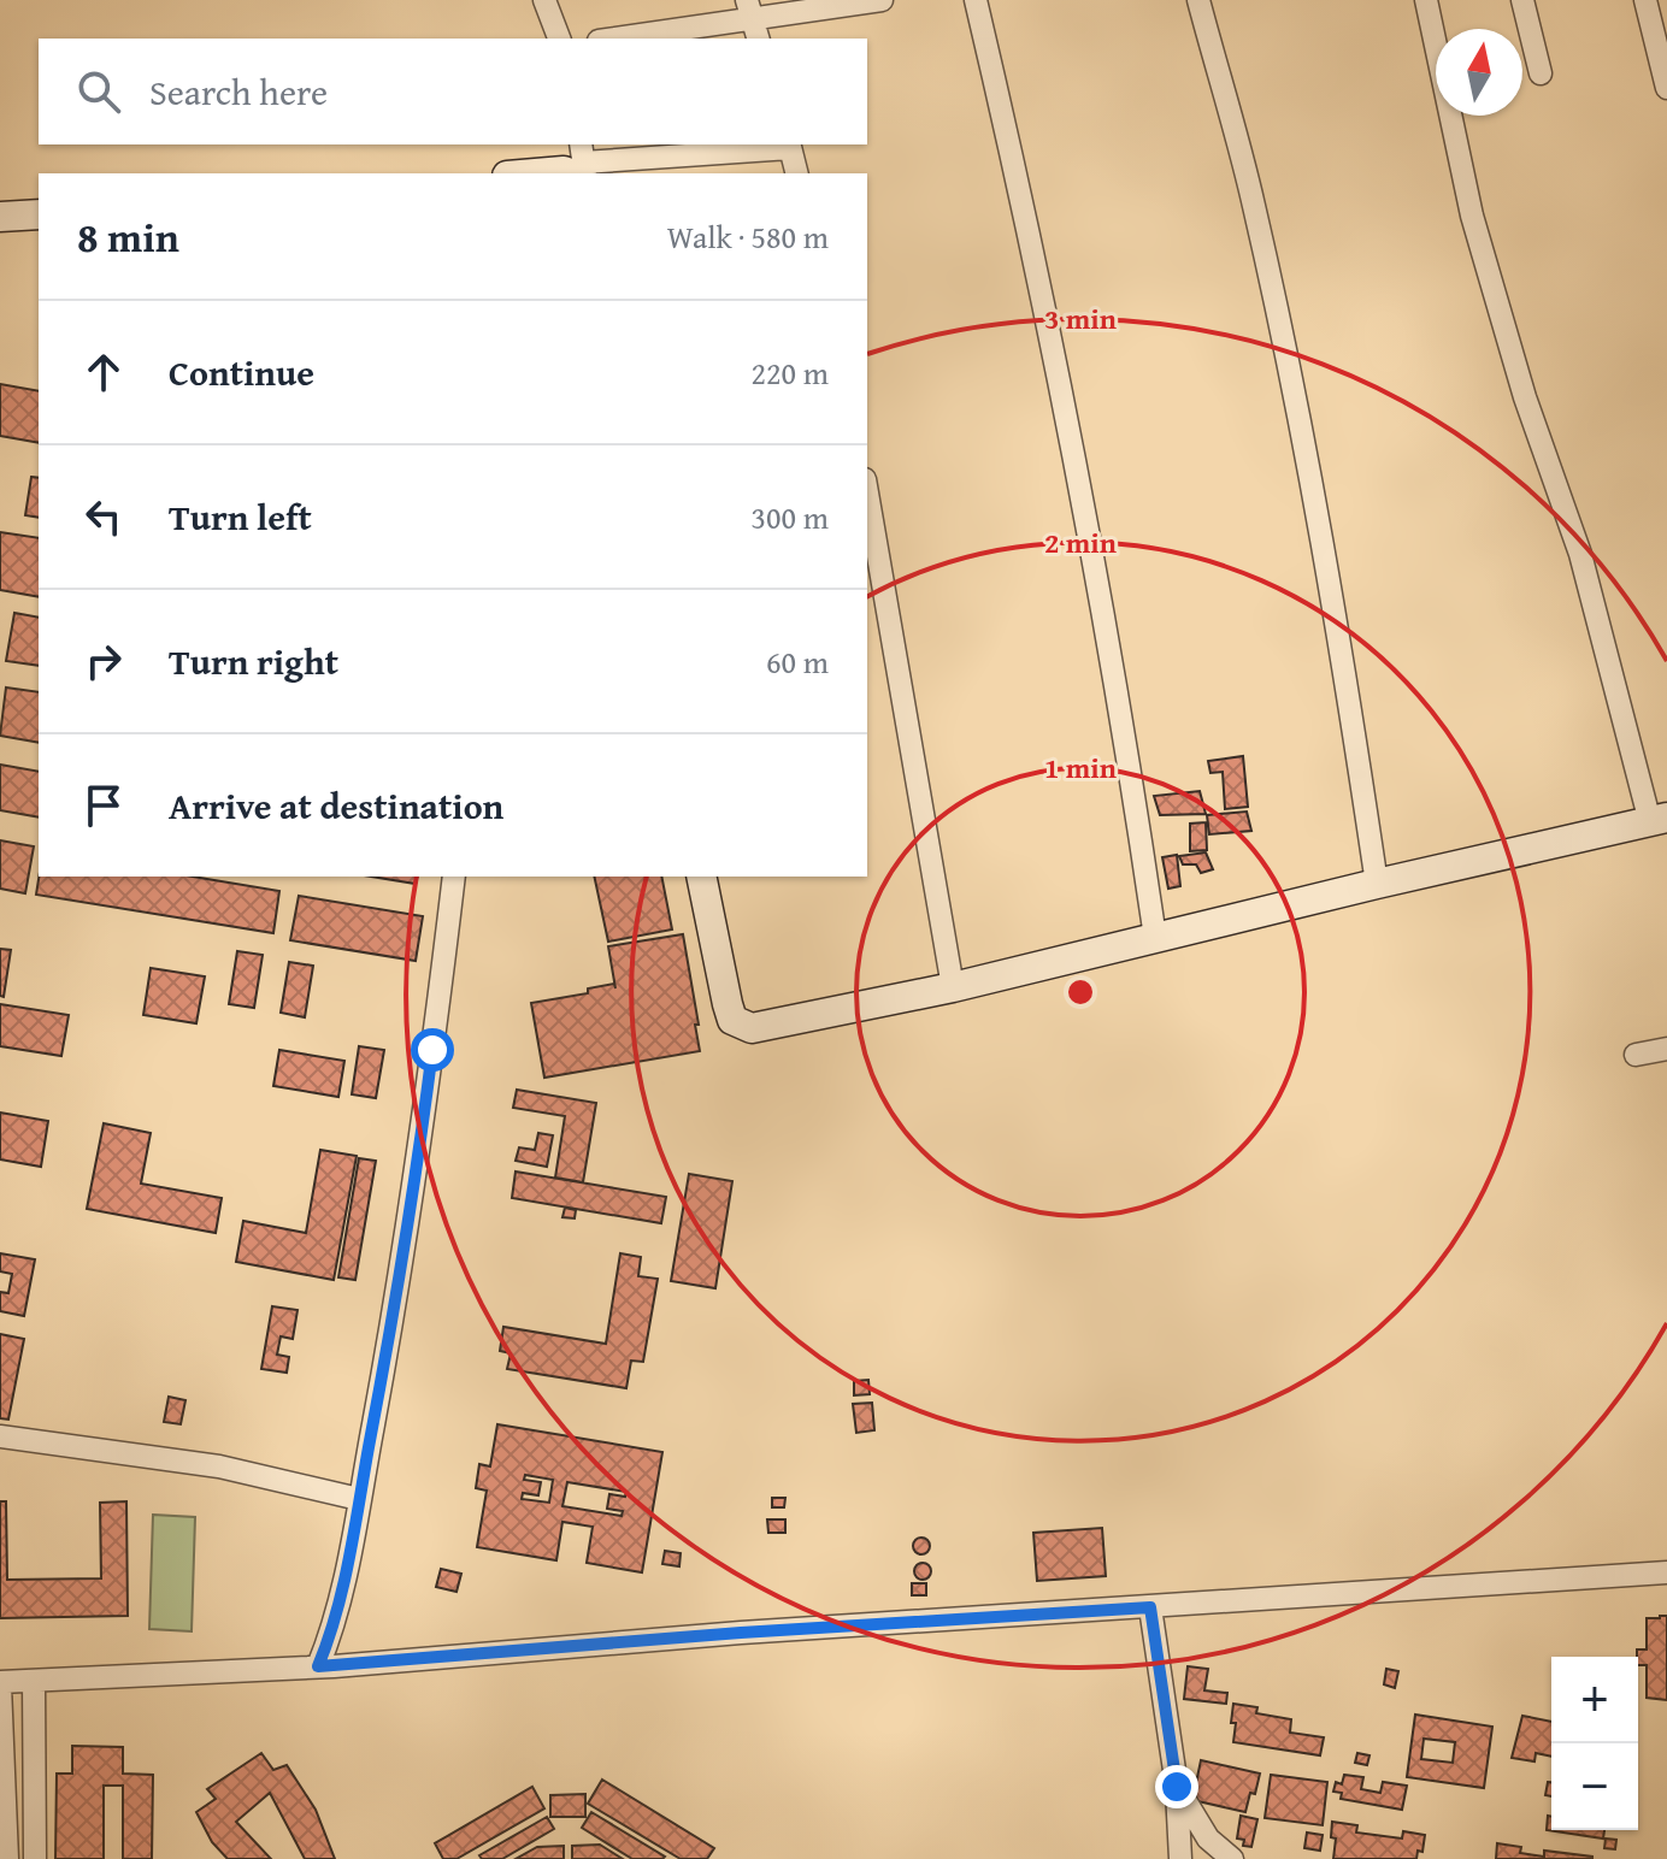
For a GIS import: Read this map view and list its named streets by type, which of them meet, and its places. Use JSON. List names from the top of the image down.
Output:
{
  "north": "top",
  "page": {
    "search": "Search here",
    "heading": ["8 min", "Walk · 580 m"],
    "list": [
      ["Continue", "220 m"],
      ["Turn left", "300 m"],
      ["Turn right", "60 m"],
      "Arrive at destination"
    ],
    "map_buttons": ["+", "−"]
  },
  "rings": ["3 min", "2 min", "1 min"]
}
